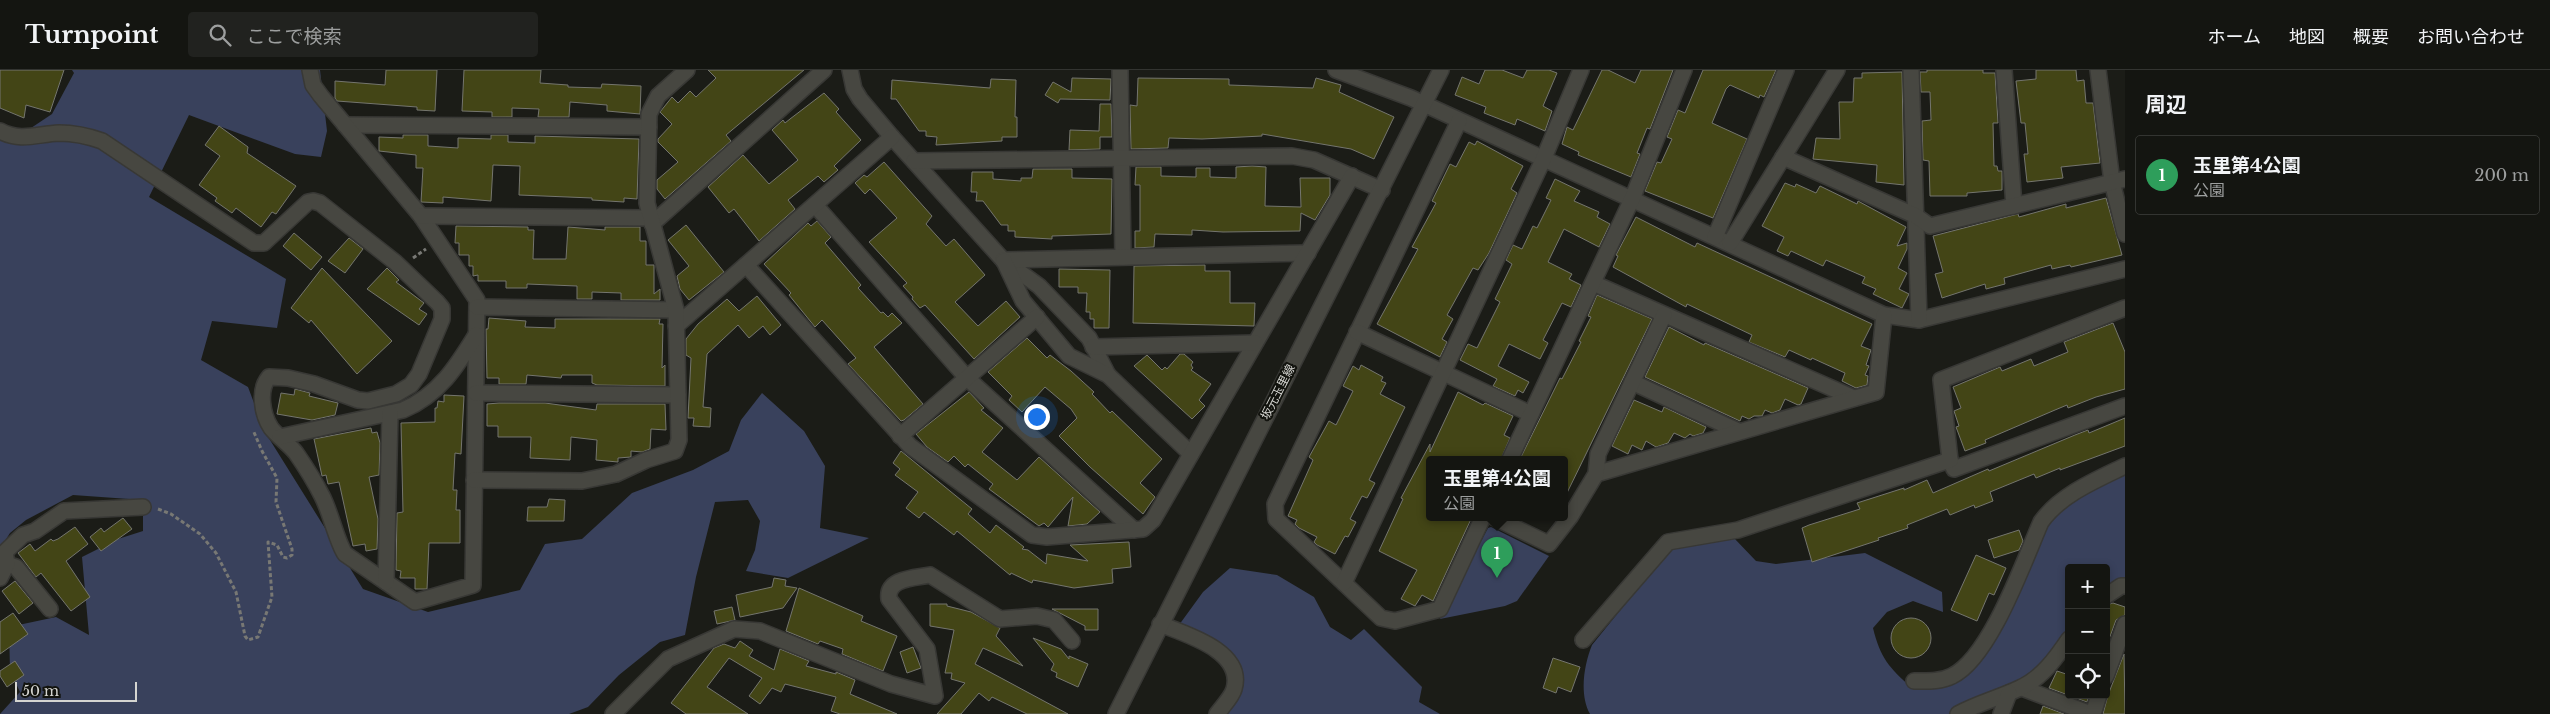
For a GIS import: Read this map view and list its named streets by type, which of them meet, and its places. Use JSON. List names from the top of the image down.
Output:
{
  "streets": {
    "street": ["坂元玉里線"]
  },
  "scale_bar": "50 m",
  "page": {
    "header": "Turnpoint",
    "search": "ここで検索",
    "nav": [
      "ホーム",
      "地図",
      "概要",
      "お問い合わせ"
    ],
    "heading": "周辺",
    "list": [
      {
        "mark": "1",
        "name": "玉里第4公園",
        "note": "公園",
        "value": "200 m"
      }
    ],
    "popup": ["玉里第4公園", "公園"],
    "pins": "1",
    "map_buttons": ["+", "−"],
    "scale": "50 m"
  }
}
